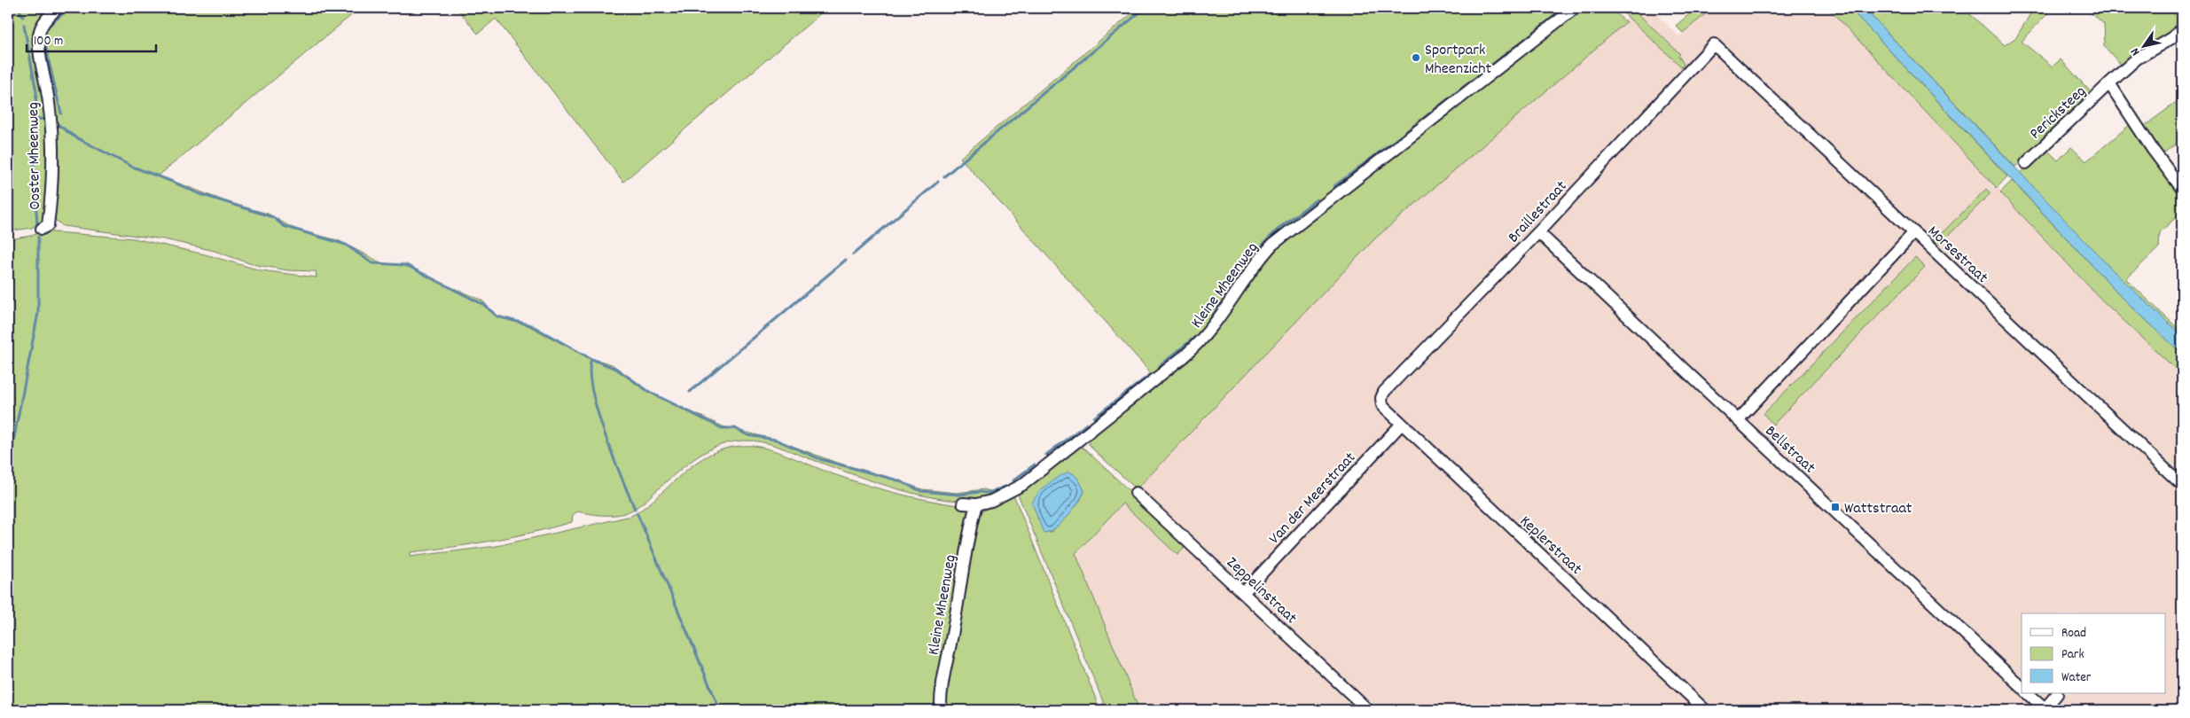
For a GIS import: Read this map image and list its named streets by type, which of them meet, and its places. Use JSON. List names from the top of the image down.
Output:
{
  "streets": {
    "street": [
      "Pericksteeg",
      "Ooster Mheenweg",
      "Braillestraat",
      "Morsestraat",
      "Kleine Mheenweg",
      "Bellstraat",
      "Van der Meerstraat",
      "Keplerstraat",
      "Zeppelinstraat"
    ]
  },
  "crossings": [
    ["Braillestraat", "Morsestraat"],
    ["Braillestraat", "Bellstraat"],
    ["Braillestraat", "Keplerstraat"],
    ["Van der Meerstraat", "Keplerstraat"],
    ["Van der Meerstraat", "Zeppelinstraat"]
  ],
  "places": {
    "other": ["Sportpark Mheenzicht"],
    "transit": ["Wattstraat"]
  },
  "legend": ["Road", "Park", "Water"],
  "scale_bar": "100 m",
  "north": "bottom left"
}
